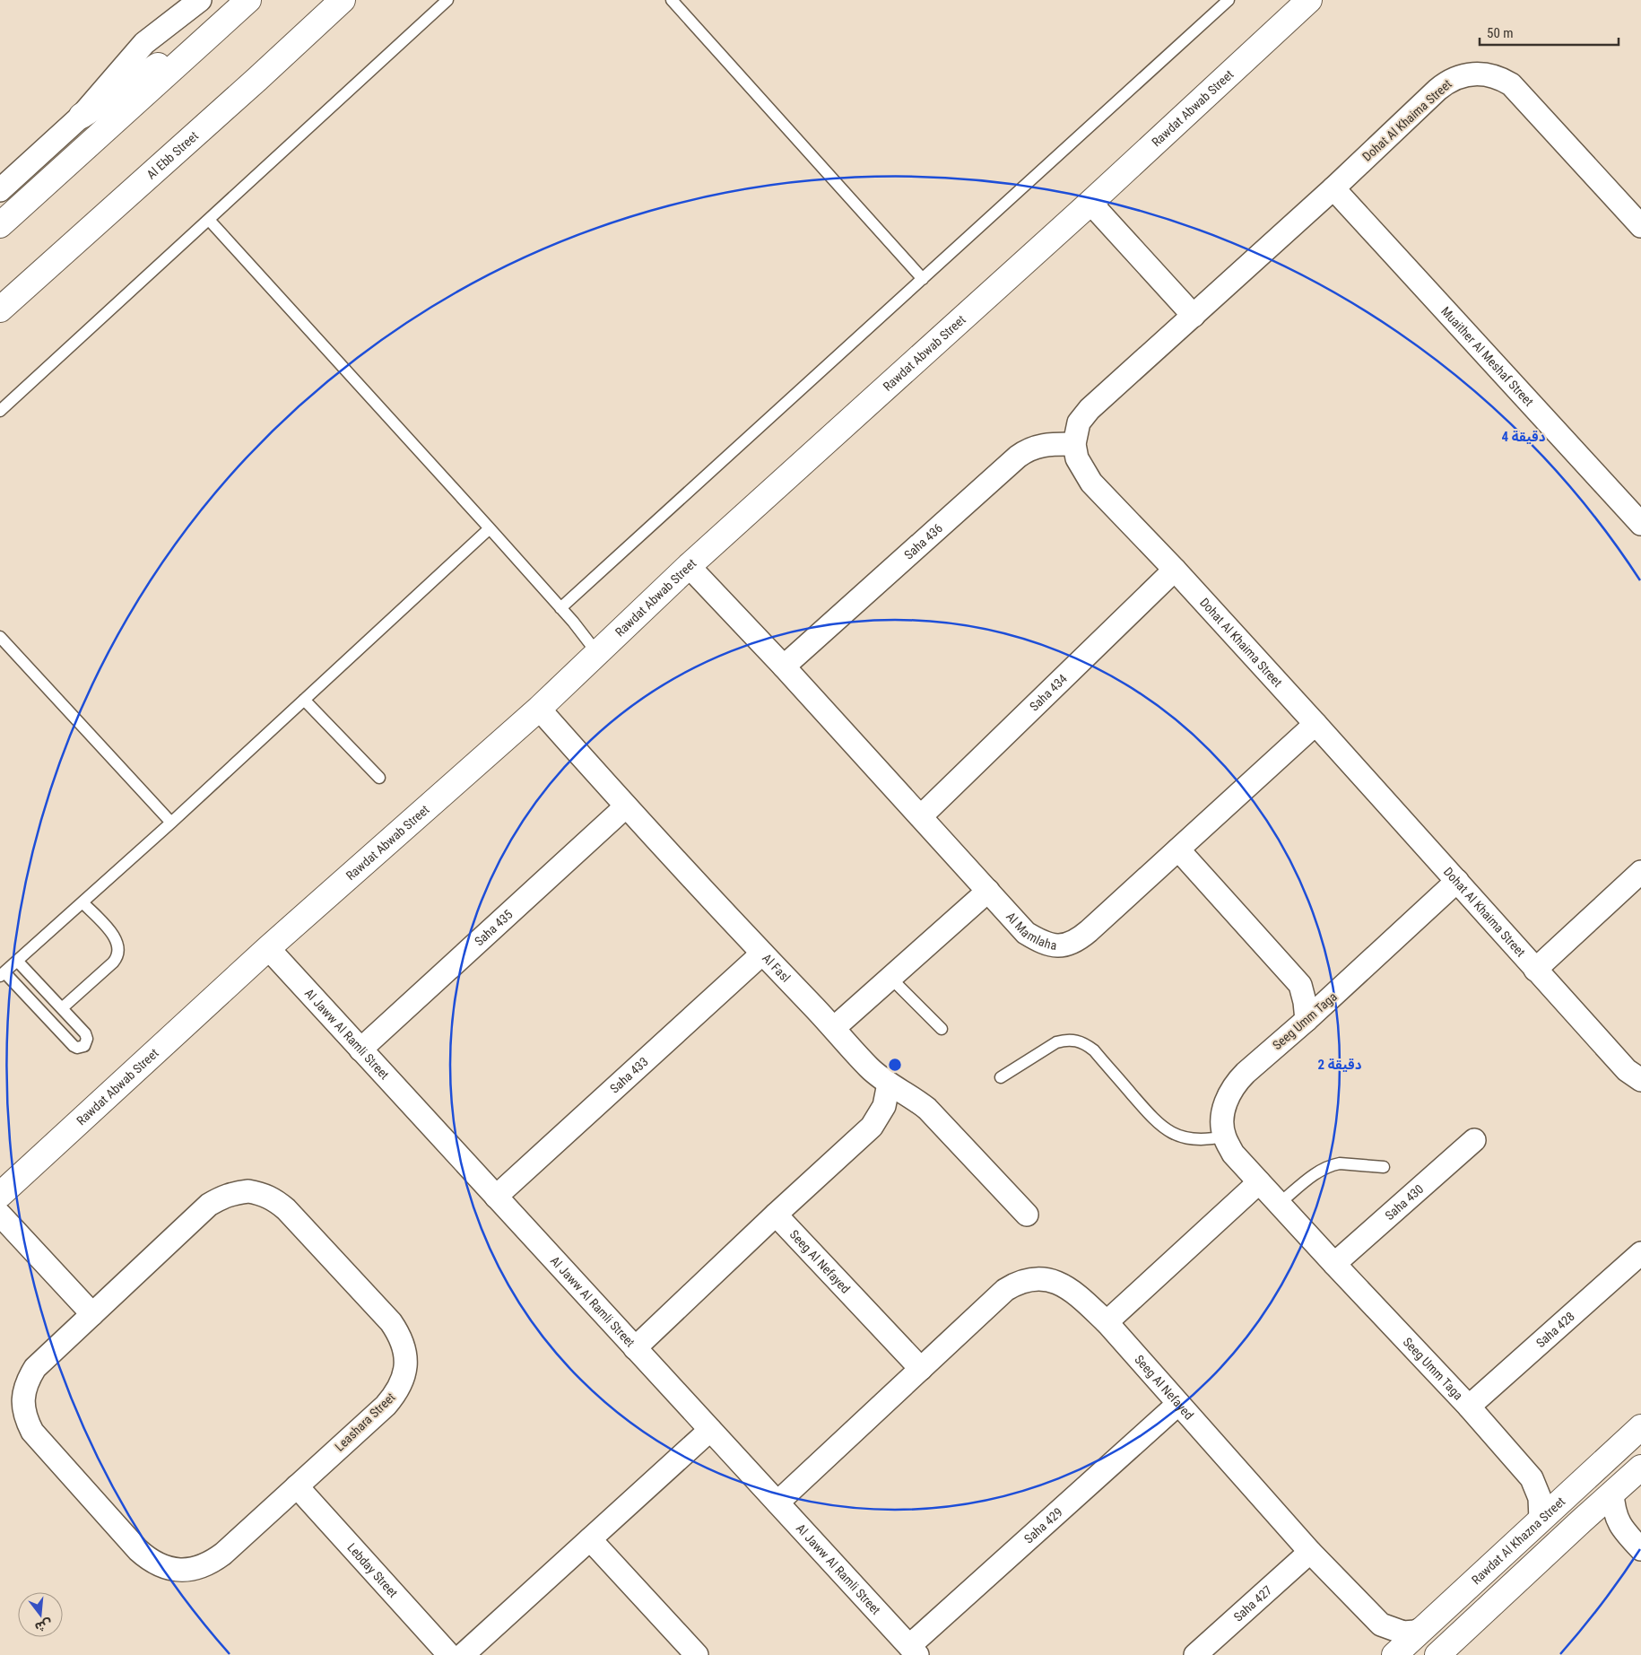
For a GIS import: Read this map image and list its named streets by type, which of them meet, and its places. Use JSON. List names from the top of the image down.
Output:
{
  "streets": {
    "street": [
      "Rawdat Abwab Street",
      "Dohat Al Khaima Street",
      "Al Ebb Street",
      "Muaither Al Meshaf Street",
      "Saha 436",
      "Saha 434",
      "Saha 435",
      "Al Mamlaha",
      "Al Fasl",
      "Seeg Umm Taga",
      "Al Jaww Al Ramli Street",
      "Saha 433",
      "Saha 430",
      "Seeg Al Nefayed",
      "Saha 428",
      "Leashara Street",
      "Saha 429",
      "Rawdat Al Khazna Street",
      "Lebday Street",
      "Saha 427"
    ]
  },
  "crossings": [
    ["Rawdat Abwab Street", "Al Mamlaha"],
    ["Rawdat Abwab Street", "Al Fasl"],
    ["Rawdat Abwab Street", "Al Jaww Al Ramli Street"],
    ["Dohat Al Khaima Street", "Muaither Al Meshaf Street"],
    ["Dohat Al Khaima Street", "Saha 436"],
    ["Dohat Al Khaima Street", "Saha 434"],
    ["Dohat Al Khaima Street", "Al Mamlaha"],
    ["Dohat Al Khaima Street", "Seeg Umm Taga"],
    ["Saha 436", "Al Mamlaha"],
    ["Saha 434", "Al Mamlaha"],
    ["Saha 435", "Al Fasl"],
    ["Saha 435", "Al Jaww Al Ramli Street"],
    ["Al Fasl", "Saha 433"],
    ["Seeg Umm Taga", "Saha 430"],
    ["Seeg Umm Taga", "Saha 428"],
    ["Seeg Umm Taga", "Rawdat Al Khazna Street"],
    ["Al Jaww Al Ramli Street", "Saha 433"],
    ["Al Jaww Al Ramli Street", "Seeg Al Nefayed"],
    ["Al Jaww Al Ramli Street", "Saha 429"],
    ["Seeg Al Nefayed", "Saha 429"],
    ["Seeg Al Nefayed", "Rawdat Al Khazna Street"],
    ["Seeg Al Nefayed", "Saha 427"],
    ["Leashara Street", "Lebday Street"]
  ],
  "scale_bar": "50 m",
  "north": "bottom",
  "rings": ["4 دقيقة", "2 دقيقة"]
}
